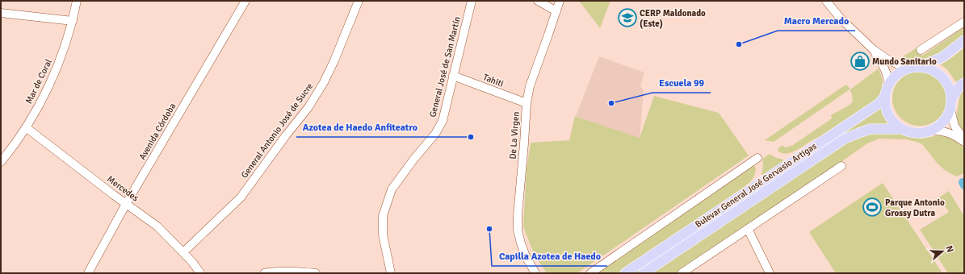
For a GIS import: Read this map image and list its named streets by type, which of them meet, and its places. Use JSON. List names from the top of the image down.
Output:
{
  "streets": {
    "main road": ["Bulevar General José Gervasio Artigas"],
    "street": [
      "General José de San Martín",
      "Tahiti",
      "Mar de Coral",
      "General Antonio José de Sucre",
      "Avenida Córdoba",
      "De La Virgen",
      "Mercedes"
    ]
  },
  "crossings": [
    ["General José de San Martín", "Tahiti"],
    ["Tahiti", "De La Virgen"],
    ["Mar de Coral", "Mercedes"],
    ["General Antonio José de Sucre", "Mercedes"],
    ["Avenida Córdoba", "Mercedes"]
  ],
  "places": {
    "school or university": ["CERP Maldonado (Este)"],
    "other": [
      "Macro Mercado",
      "Escuela 99",
      "Azotea de Haedo Anfiteatro",
      "Capilla Azotea de Haedo"
    ],
    "shop": ["Mundo Sanitario"],
    "sports": ["Parque Antonio Grossy Dutra"]
  },
  "north": "right"
}
